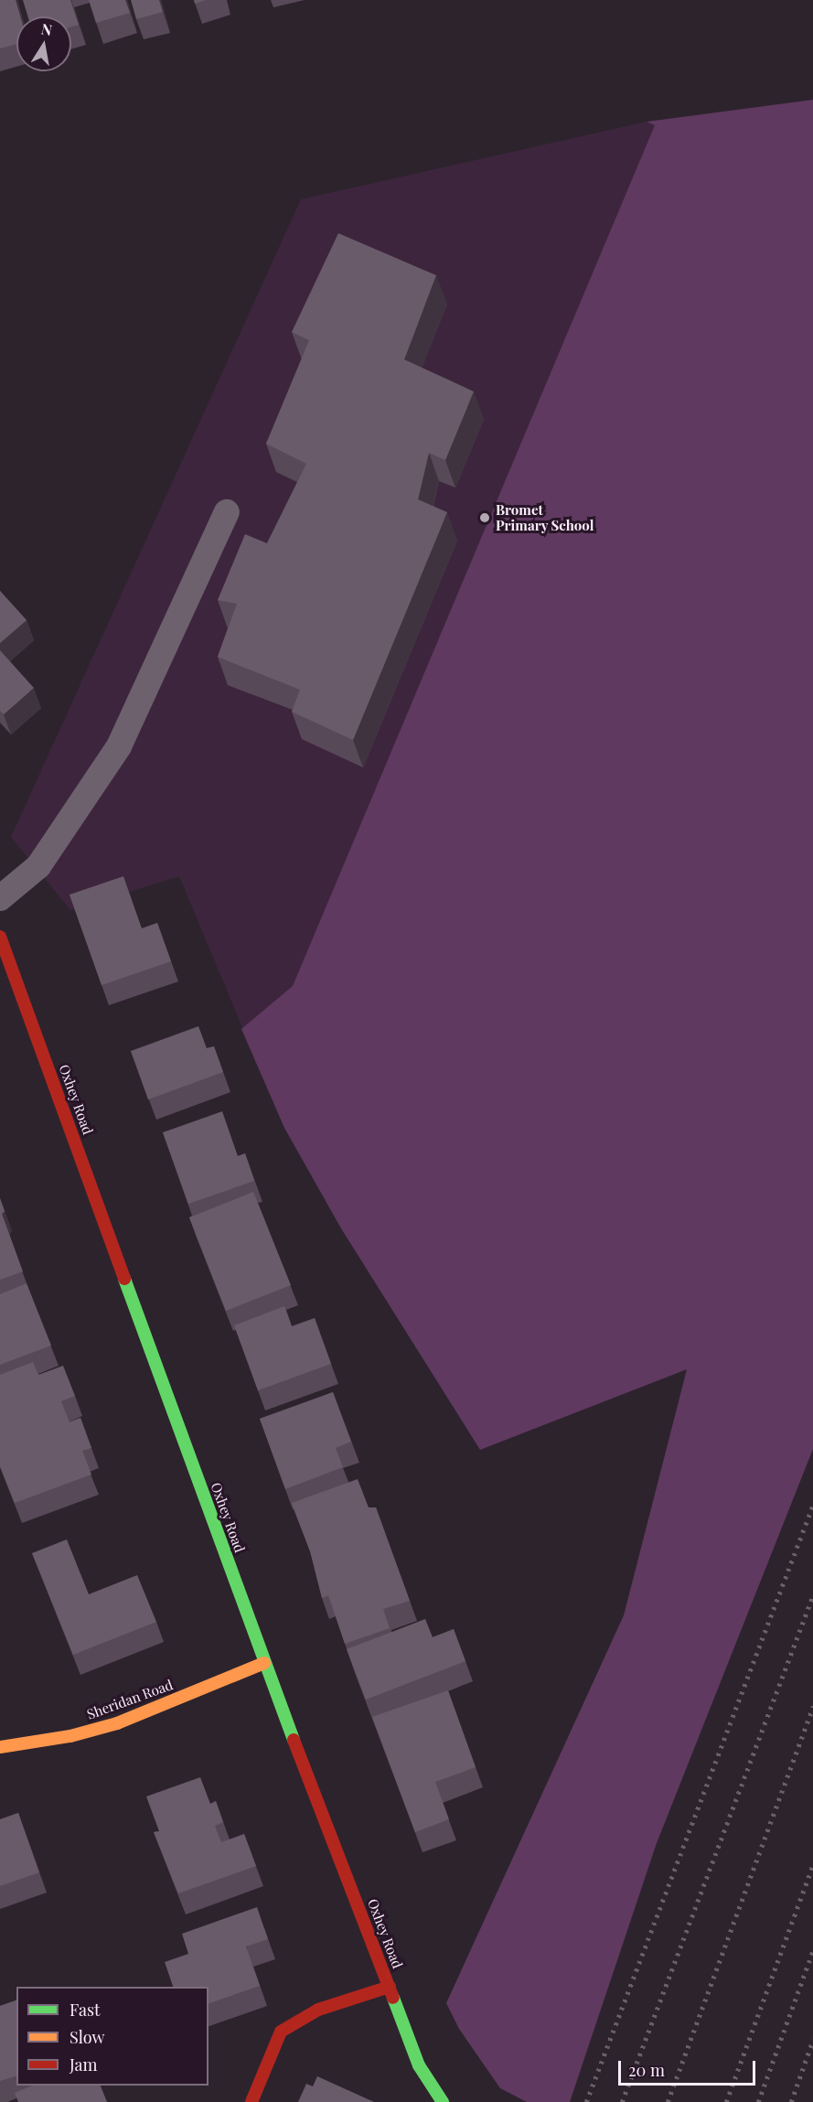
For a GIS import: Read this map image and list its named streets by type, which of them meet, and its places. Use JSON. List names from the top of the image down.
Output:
{
  "streets": {
    "street": ["Oxhey Road", "Sheridan Road"]
  },
  "crossings": [
    ["Oxhey Road", "Sheridan Road"]
  ],
  "places": ["Bromet Primary School"],
  "legend": ["Fast", "Slow", "Jam"],
  "scale_bar": "20 m",
  "north": "top"
}
